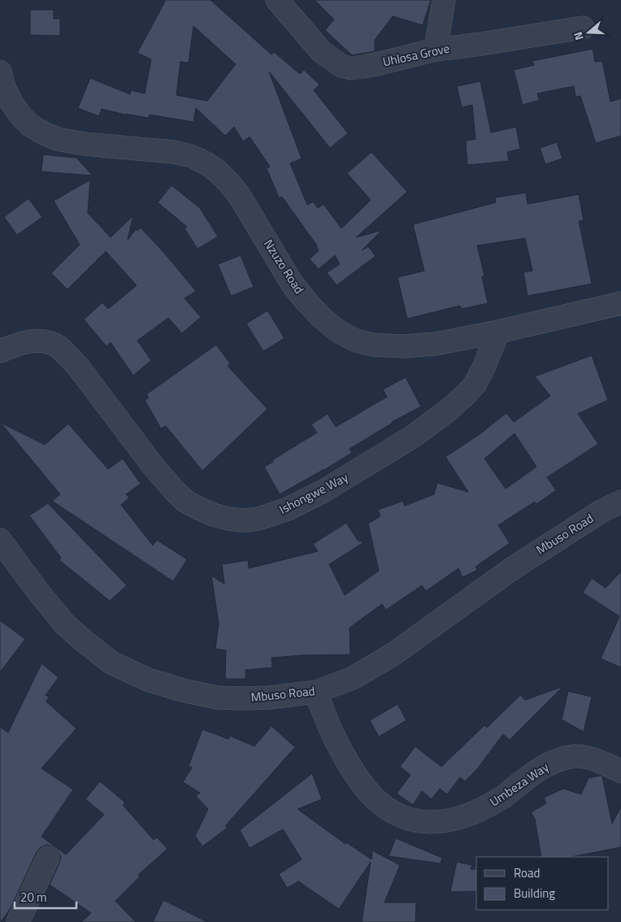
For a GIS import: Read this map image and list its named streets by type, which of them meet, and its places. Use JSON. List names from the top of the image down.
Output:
{
  "streets": {
    "street": [
      "Uhlosa Grove",
      "Nzuzo Road",
      "Ishongwe Way",
      "Mbuso Road",
      "Umbeza Way"
    ]
  },
  "crossings": [
    ["Nzuzo Road", "Ishongwe Way"],
    ["Mbuso Road", "Umbeza Way"]
  ],
  "legend": ["Road", "Building"],
  "scale_bar": "20 m",
  "north": "left"
}
